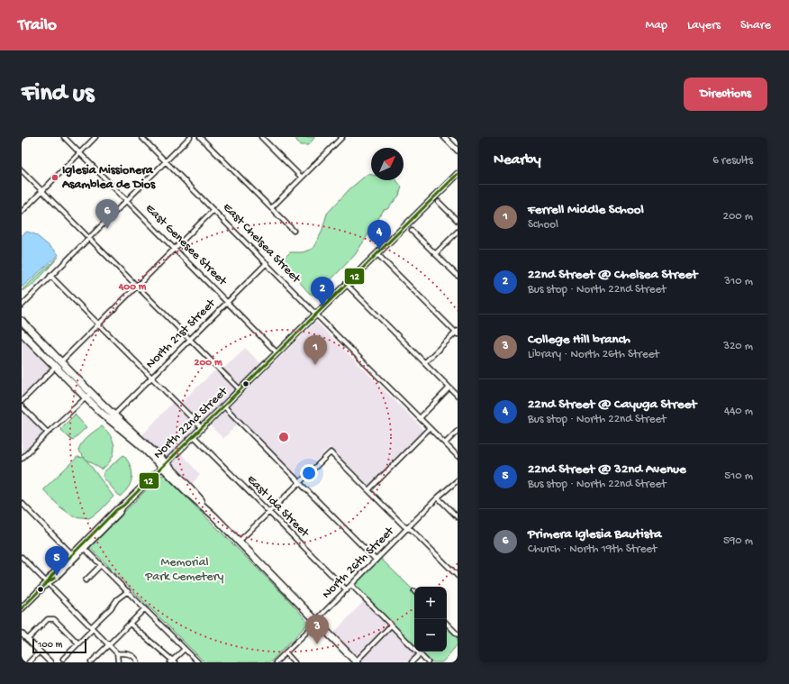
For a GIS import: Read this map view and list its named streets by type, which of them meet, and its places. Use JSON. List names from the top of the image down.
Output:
{
  "streets": {
    "main road": ["North 22nd Street"],
    "street": [
      "East Chelsea Street",
      "East Genesee Street",
      "North 21st Street",
      "East Ida Street",
      "North 26th Street"
    ]
  },
  "crossings": [
    ["East Chelsea Street", "North 21st Street"],
    ["East Chelsea Street", "North 22nd Street"],
    ["East Genesee Street", "North 21st Street"],
    ["East Genesee Street", "North 22nd Street"],
    ["North 22nd Street", "East Ida Street"],
    ["East Ida Street", "North 26th Street"]
  ],
  "parks": ["Memorial Park Cemetery"],
  "places": ["Iglesia Missionera Asamblea de Dios"],
  "lines": ["transit line 12"],
  "scale_bar": "100 m",
  "north": "top right",
  "page": {
    "header": "Trailo",
    "nav": ["Map", "Layers", "Share"],
    "buttons": "Directions",
    "title": "Find us",
    "heading": ["Nearby", "6 results"],
    "list": [
      {
        "mark": "1",
        "name": "Ferrell Middle School",
        "note": "School",
        "value": "200 m"
      },
      {
        "mark": "2",
        "name": "22nd Street @ Chelsea Street",
        "note": "Bus stop · North 22nd Street",
        "value": "310 m"
      },
      {
        "mark": "3",
        "name": "College Hill branch",
        "note": "Library · North 26th Street",
        "value": "320 m"
      },
      {
        "mark": "4",
        "name": "22nd Street @ Cayuga Street",
        "note": "Bus stop · North 22nd Street",
        "value": "440 m"
      },
      {
        "mark": "5",
        "name": "22nd Street @ 32nd Avenue",
        "note": "Bus stop · North 22nd Street",
        "value": "510 m"
      },
      {
        "mark": "6",
        "name": "Primera Iglesia Bautista",
        "note": "Church · North 19th Street",
        "value": "590 m"
      }
    ],
    "pins": [
      "6",
      "4",
      "2",
      "1",
      "5",
      "3"
    ],
    "map_buttons": ["+", "−"],
    "scale": "100 m"
  },
  "rings": ["400 m", "200 m"]
}
